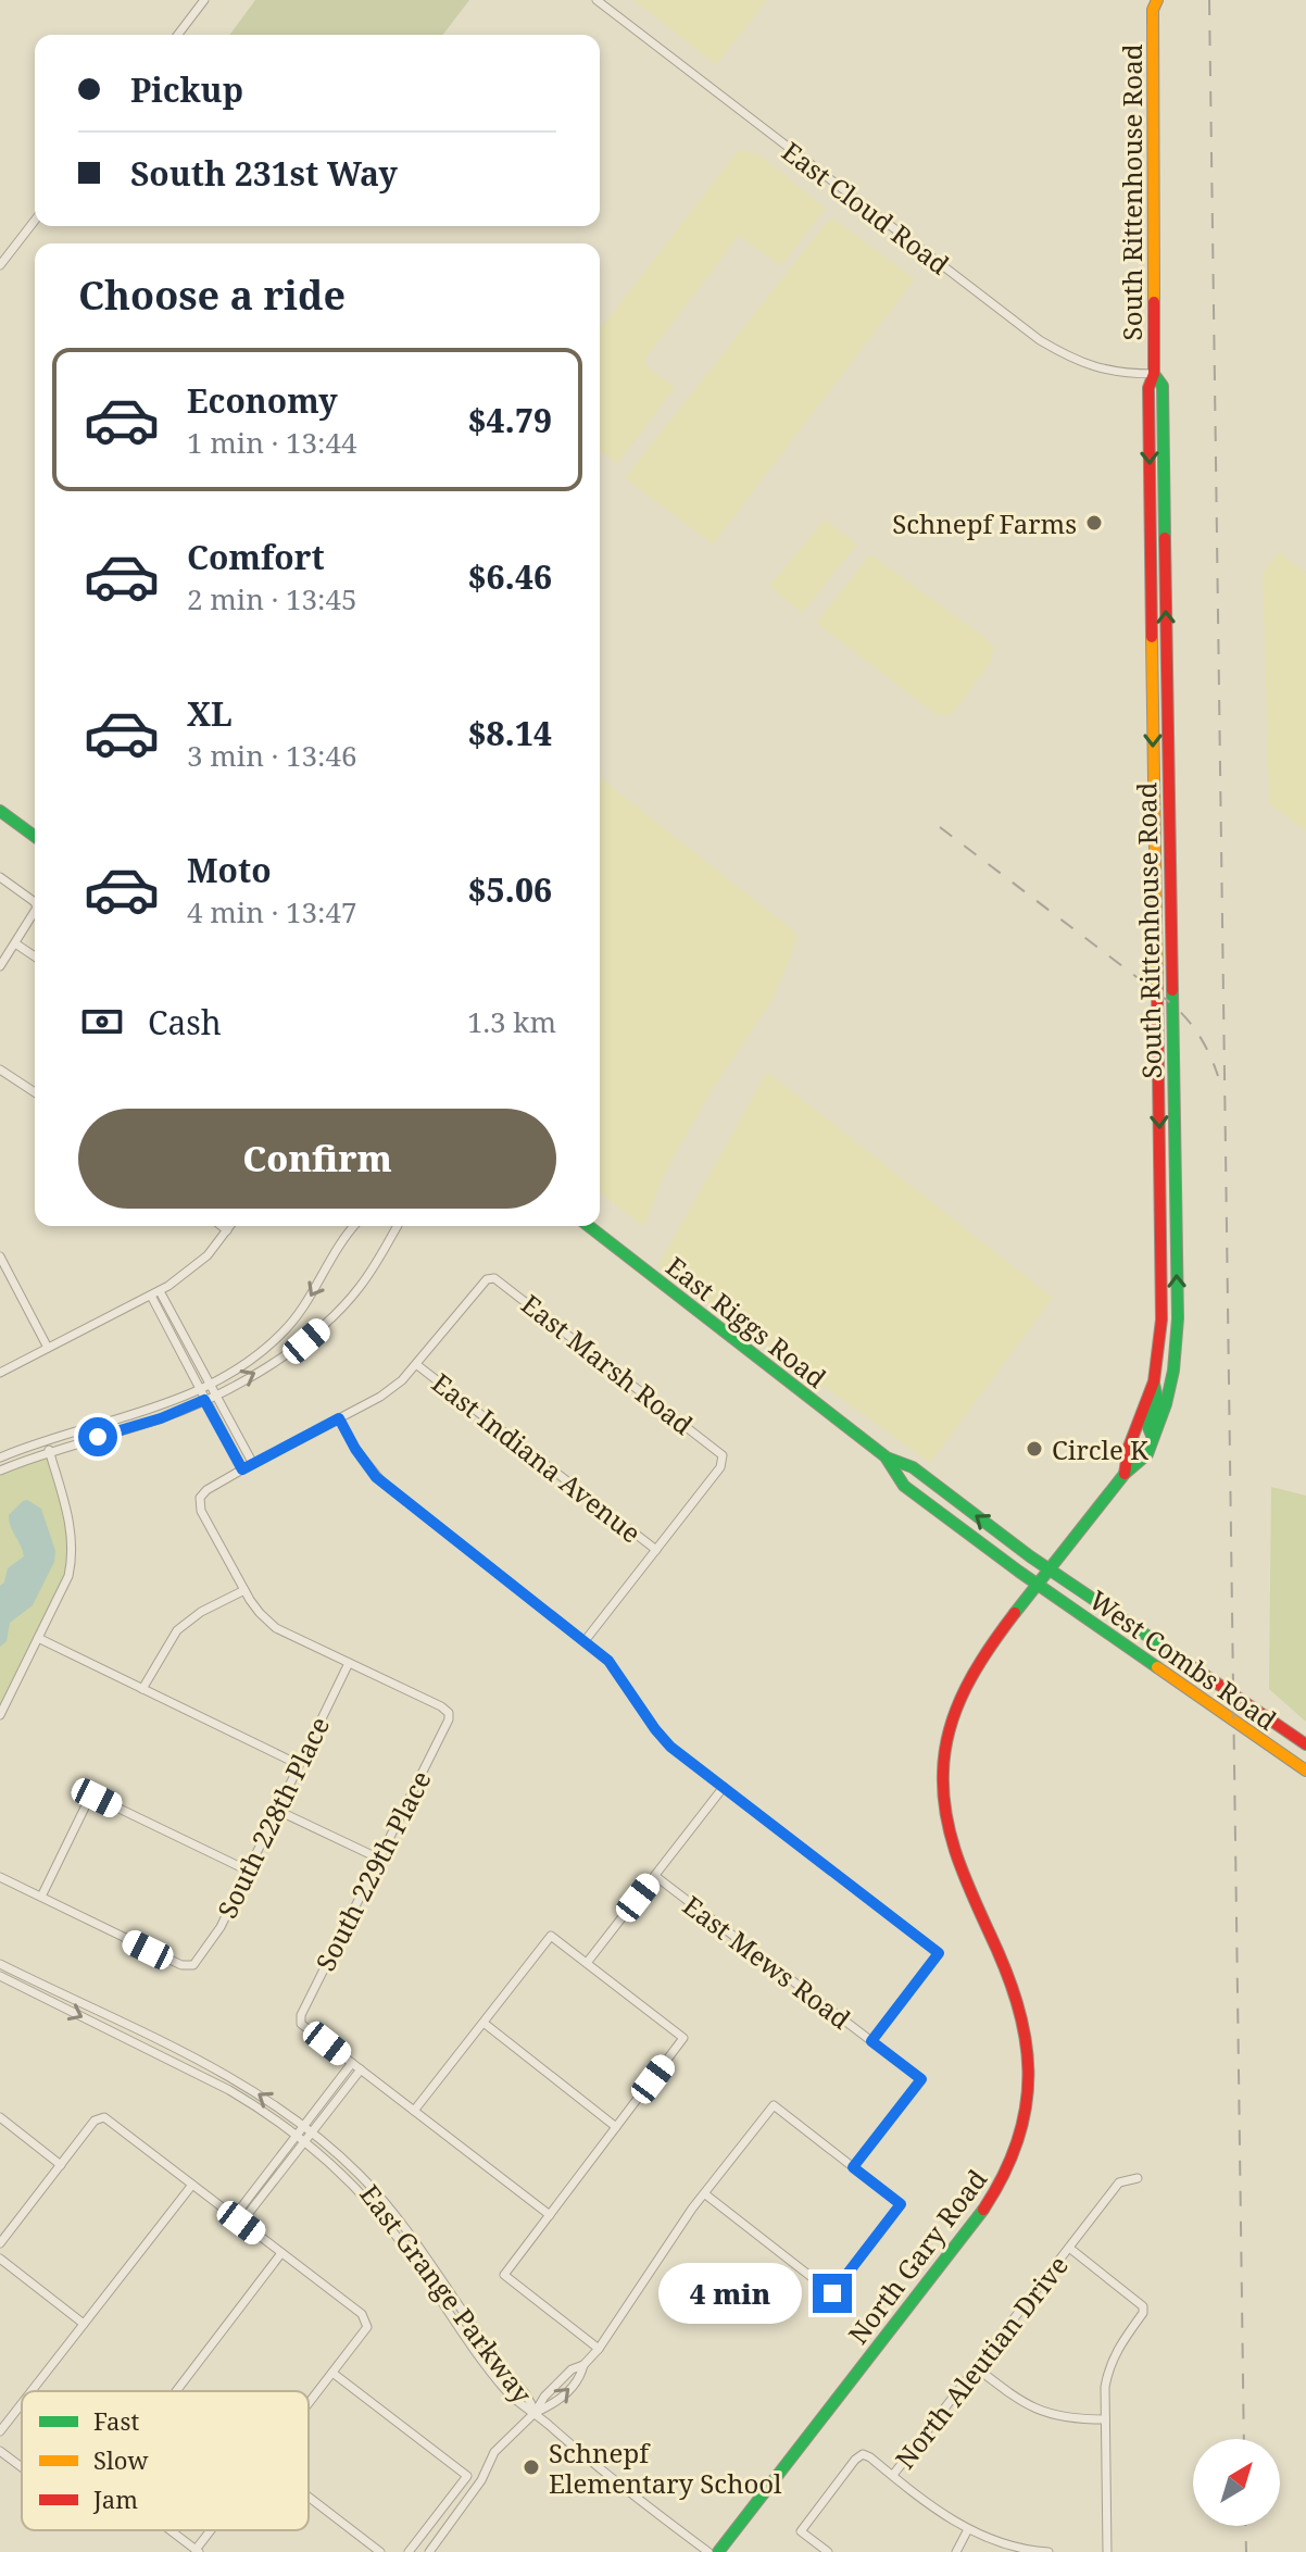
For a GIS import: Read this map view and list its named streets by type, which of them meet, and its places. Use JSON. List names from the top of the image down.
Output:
{
  "streets": {
    "main road": [
      "South Rittenhouse Road",
      "East Riggs Road",
      "West Combs Road",
      "North Gary Road"
    ],
    "street": [
      "East Cloud Road",
      "East Marsh Road",
      "East Indiana Avenue",
      "South 228th Place",
      "South 229th Place",
      "East Mews Road",
      "East Grange Parkway",
      "North Aleutian Drive"
    ]
  },
  "crossings": [
    ["South Rittenhouse Road", "East Cloud Road"],
    ["South Rittenhouse Road", "East Riggs Road"],
    ["South Rittenhouse Road", "West Combs Road"],
    ["South Rittenhouse Road", "North Gary Road"],
    ["East Riggs Road", "West Combs Road"],
    ["East Riggs Road", "North Gary Road"],
    ["East Marsh Road", "East Indiana Avenue"],
    ["West Combs Road", "North Gary Road"],
    ["South 228th Place", "South 229th Place"]
  ],
  "places": ["Schnepf Farms", "Circle K", "Schnepf Elementary School"],
  "legend": ["Fast", "Slow", "Jam"],
  "north": "top right",
  "page": {
    "banner": ["Pickup", "South 231st Way"],
    "heading": "Choose a ride",
    "list": [
      {
        "name": "Economy",
        "note": "1 min · 13:44",
        "value": "$4.79"
      },
      {
        "name": "Comfort",
        "note": "2 min · 13:45",
        "value": "$6.46"
      },
      {
        "name": "XL",
        "note": "3 min · 13:46",
        "value": "$8.14"
      },
      {
        "name": "Moto",
        "note": "4 min · 13:47",
        "value": "$5.06"
      }
    ],
    "pay": ["Cash", "1.3 km"],
    "buttons": "Confirm",
    "bubble": "4 min"
  }
}
